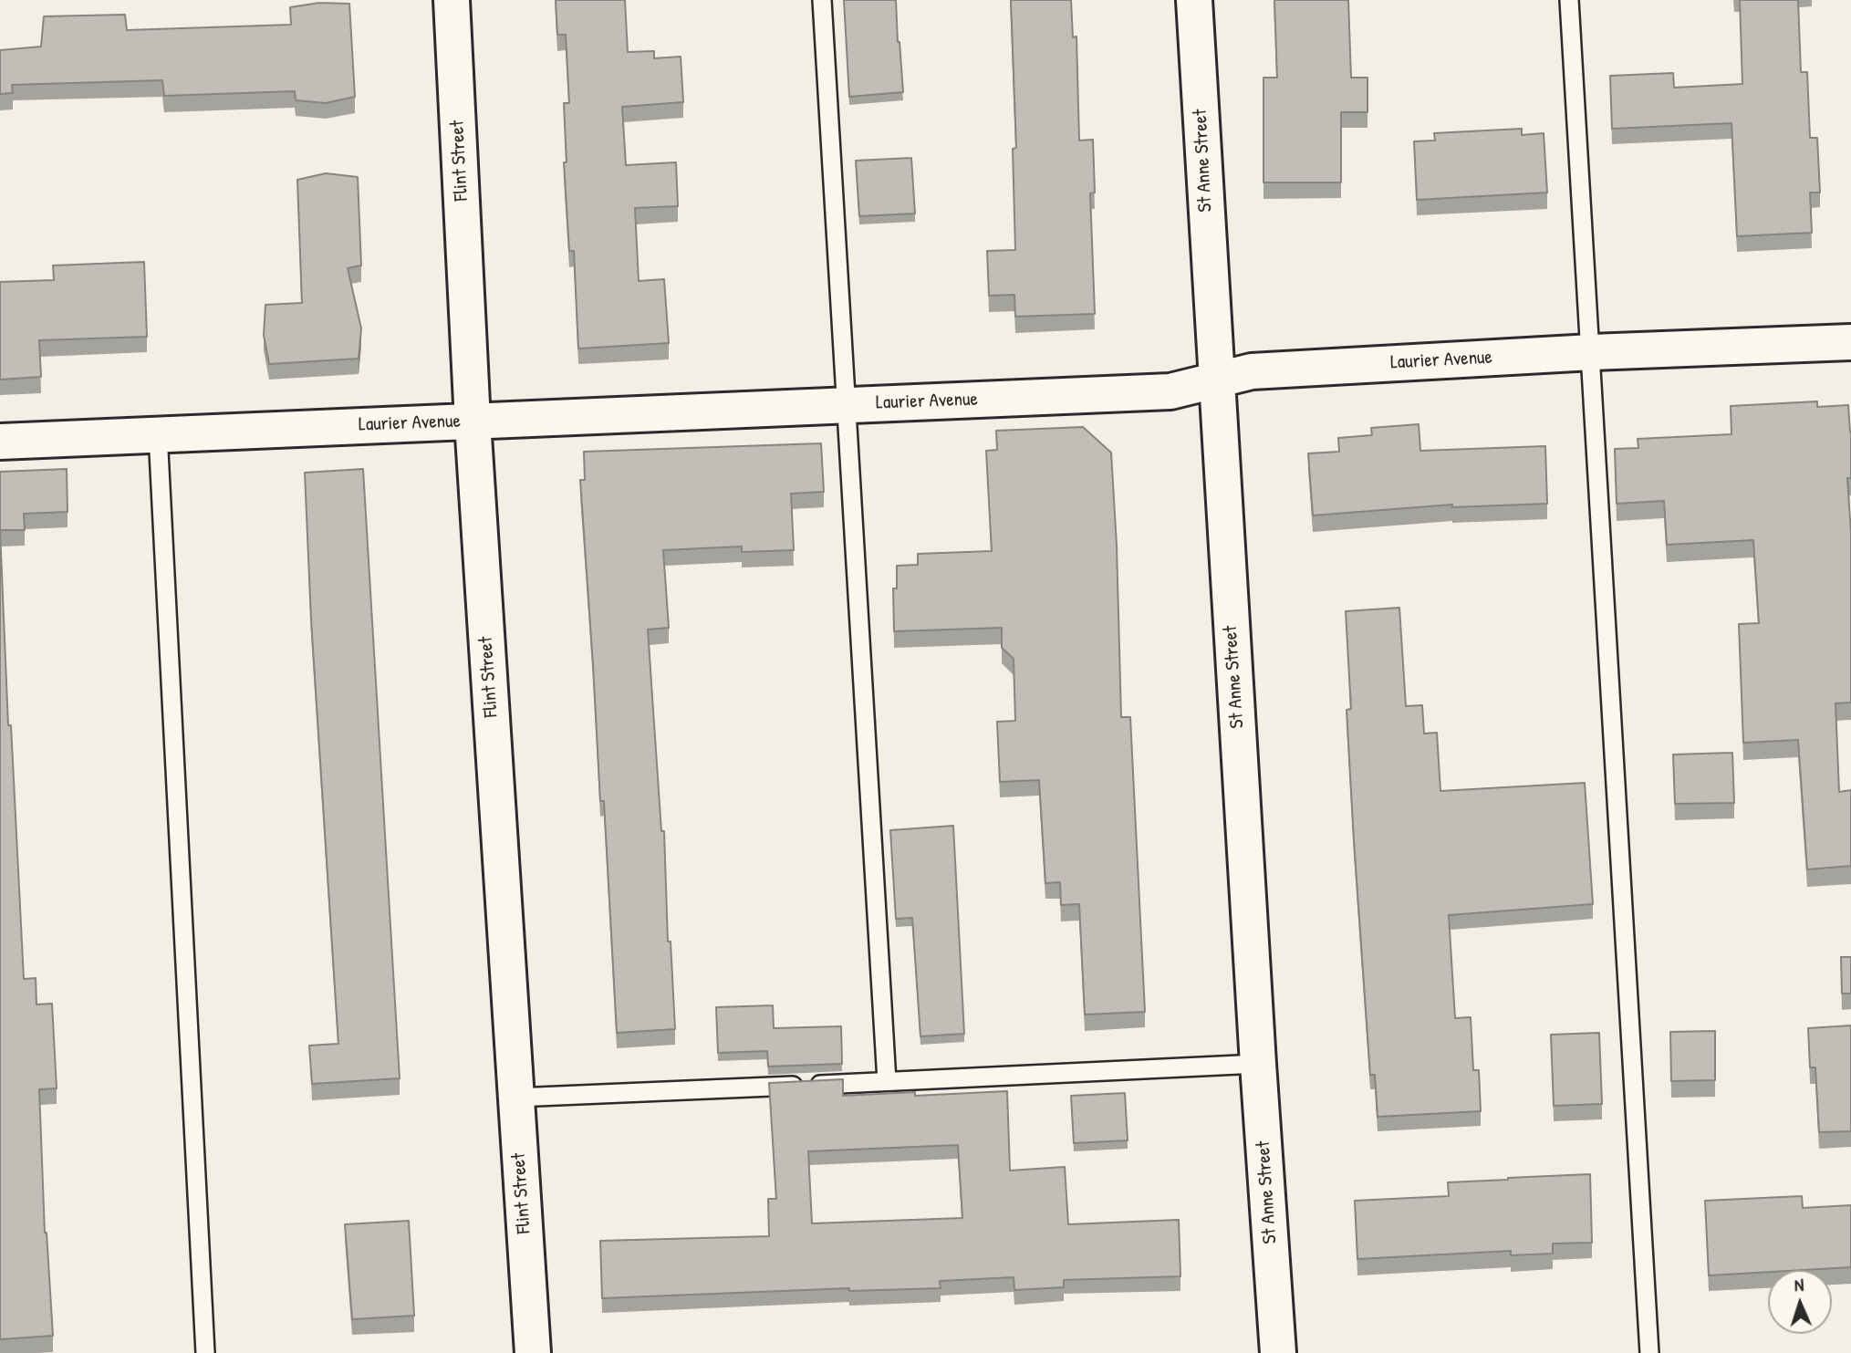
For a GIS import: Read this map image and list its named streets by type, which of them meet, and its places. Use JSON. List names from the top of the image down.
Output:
{
  "streets": {
    "street": ["Flint Street", "St Anne Street", "Laurier Avenue"]
  },
  "crossings": [
    ["Flint Street", "Laurier Avenue"],
    ["St Anne Street", "Laurier Avenue"]
  ],
  "north": "top"
}
